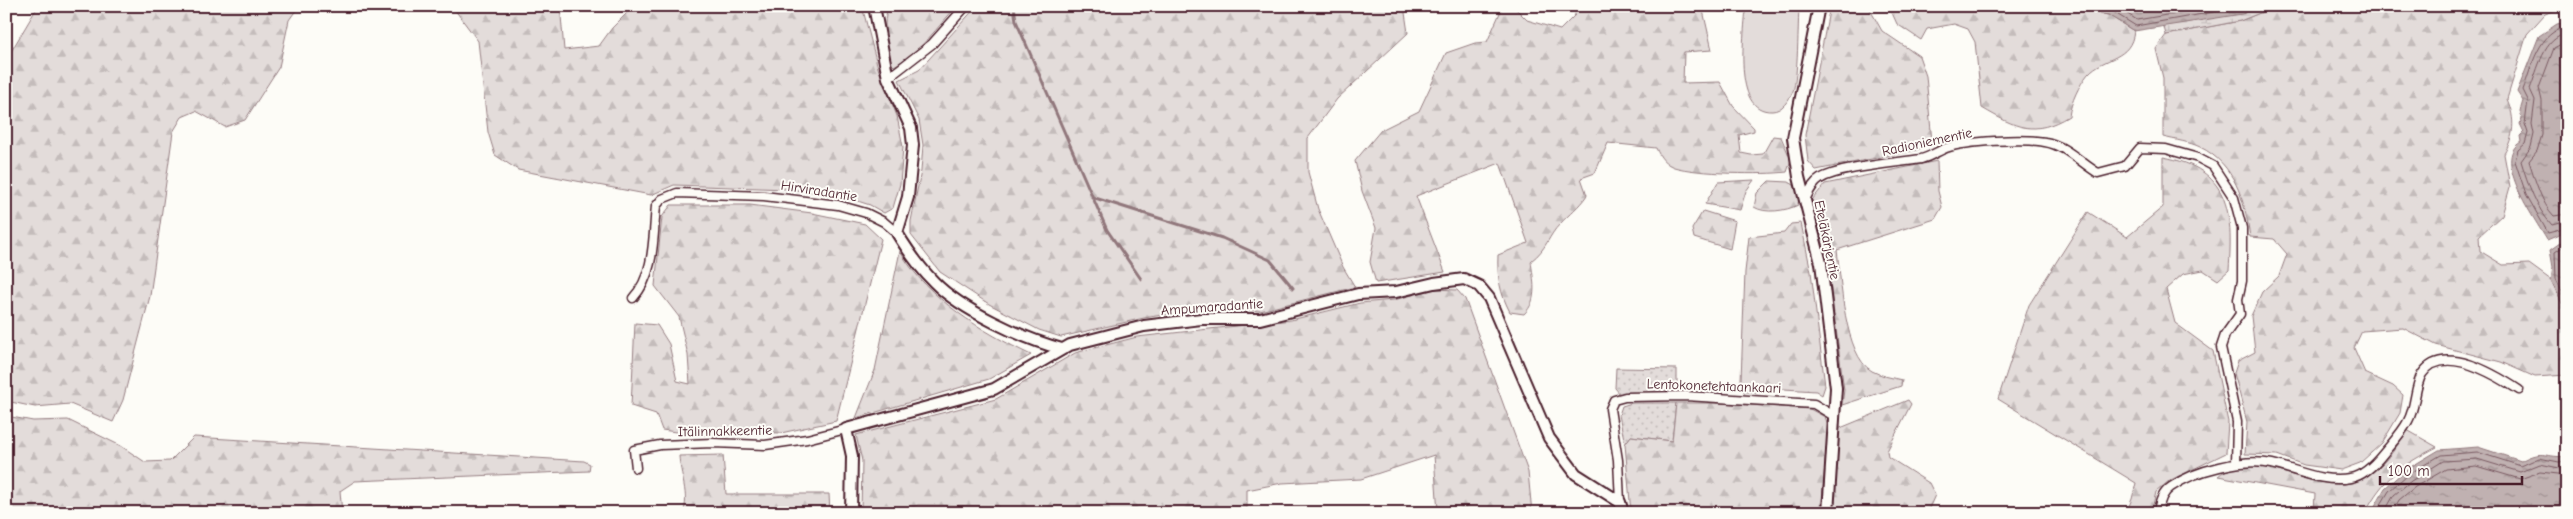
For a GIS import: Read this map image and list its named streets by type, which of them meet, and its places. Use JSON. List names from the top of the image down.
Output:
{
  "streets": {
    "street": [
      "Radioniementie",
      "Hirviradantie",
      "Eteläkärjentie",
      "Ampumaradantie",
      "Lentokonetehtaankaari",
      "Itälinnakkeentie"
    ]
  },
  "crossings": [
    ["Radioniementie", "Eteläkärjentie"],
    ["Hirviradantie", "Ampumaradantie"],
    ["Eteläkärjentie", "Lentokonetehtaankaari"],
    ["Ampumaradantie", "Lentokonetehtaankaari"],
    ["Ampumaradantie", "Itälinnakkeentie"]
  ],
  "scale_bar": "100 m"
}
